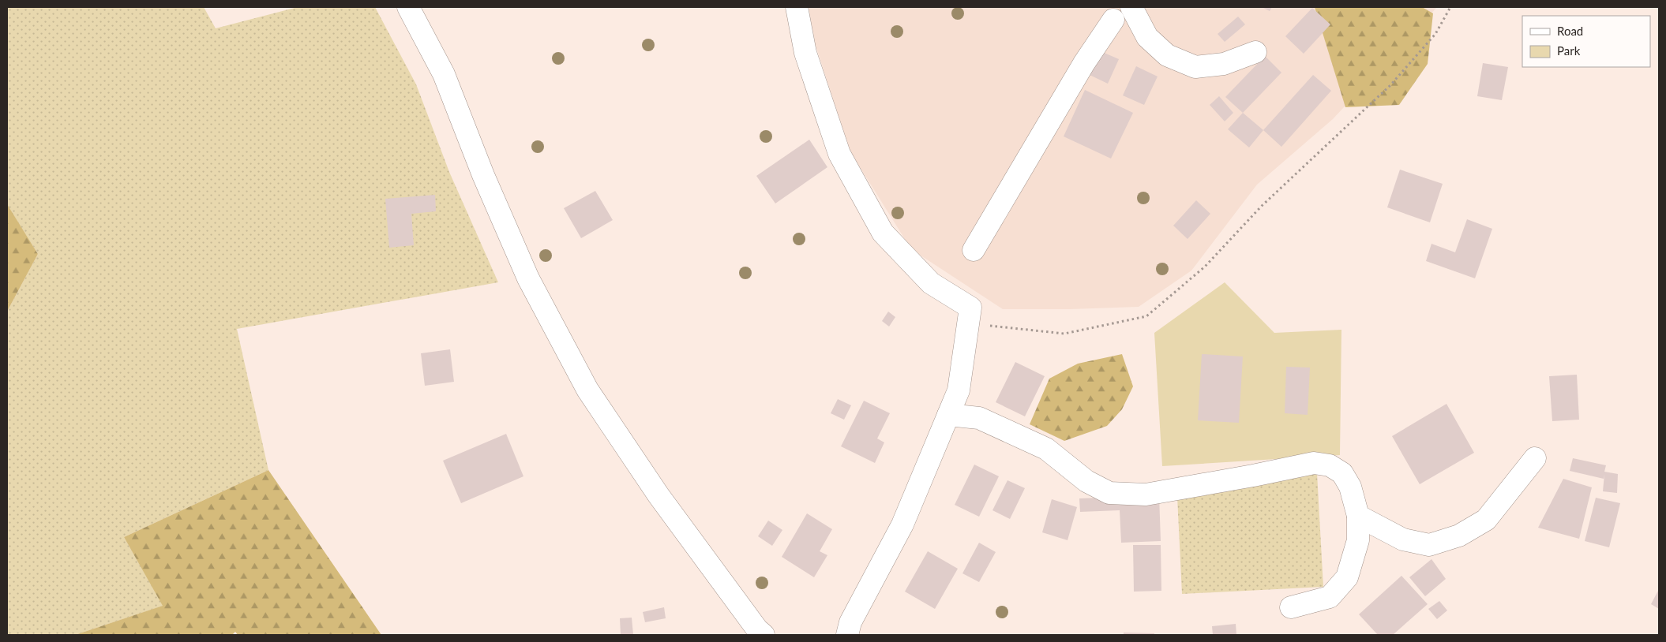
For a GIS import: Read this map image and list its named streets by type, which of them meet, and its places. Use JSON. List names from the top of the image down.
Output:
{
  "legend": ["Road", "Park"]
}
